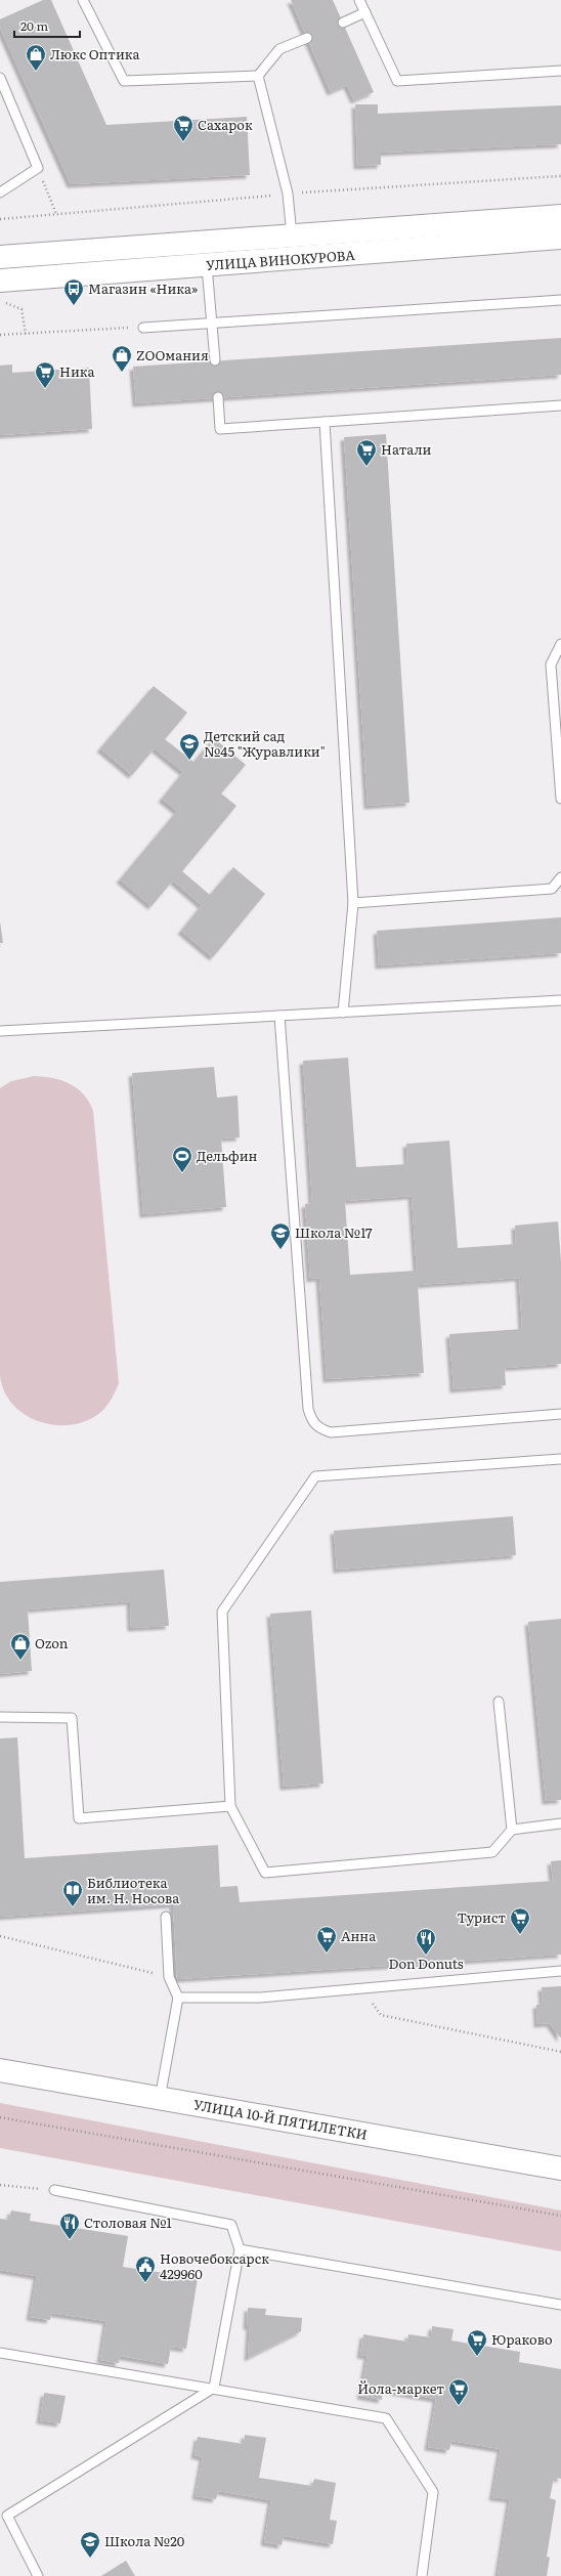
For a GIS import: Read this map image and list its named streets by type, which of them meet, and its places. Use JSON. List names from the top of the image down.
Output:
{
  "streets": {
    "main road": ["УЛИЦА ВИНОКУРОВА", "УЛИЦА 10-Й ПЯТИЛЕТКИ"]
  },
  "places": {
    "shop": ["Люкс Оптика", "ZOOмания", "Ozon"],
    "supermarket": [
      "Сахарок",
      "Ника",
      "Натали",
      "Турист",
      "Анна",
      "Юраково",
      "Йола-маркет"
    ],
    "bus stop": ["Магазин «Ника»"],
    "school or university": ["Детский сад №45 \"Журавлики\"", "Школа №17", "Школа №20"],
    "sports": ["Дельфин"],
    "library": ["Библиотека им. Н. Носова"],
    "restaurant": ["Don Donuts", "Столовая №1"],
    "public building": ["Новочебоксарск 429960"]
  },
  "scale_bar": "20 m"
}
